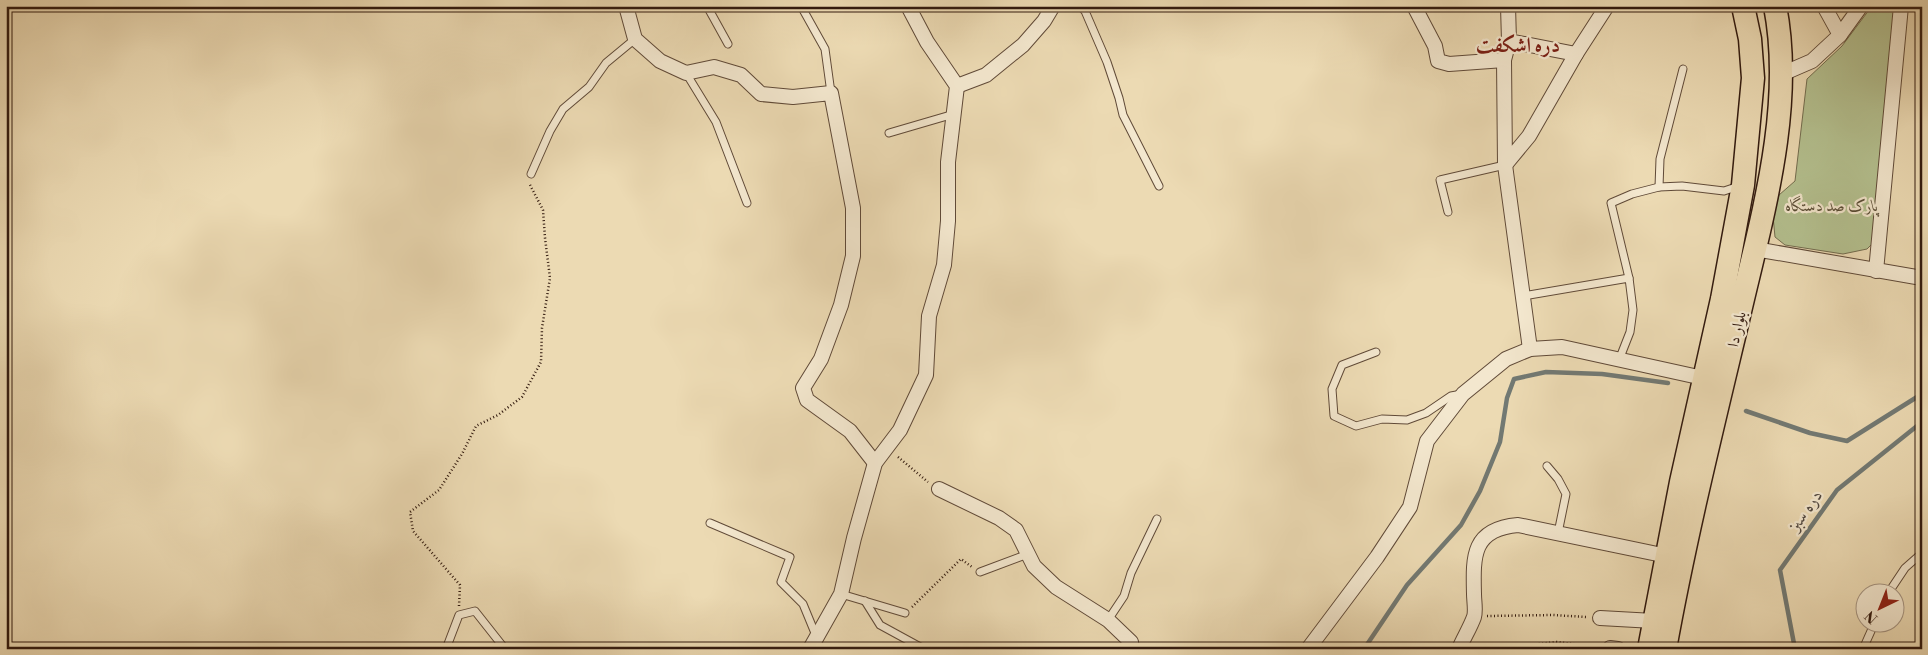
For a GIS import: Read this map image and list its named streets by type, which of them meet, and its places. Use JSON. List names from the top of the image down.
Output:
{
  "streets": {
    "main road": ["بلوار دا"]
  },
  "districts": ["دره اشکفت"],
  "water": ["دره سبز"],
  "parks": ["پارک صد دستگاه"],
  "north": "bottom left"
}
